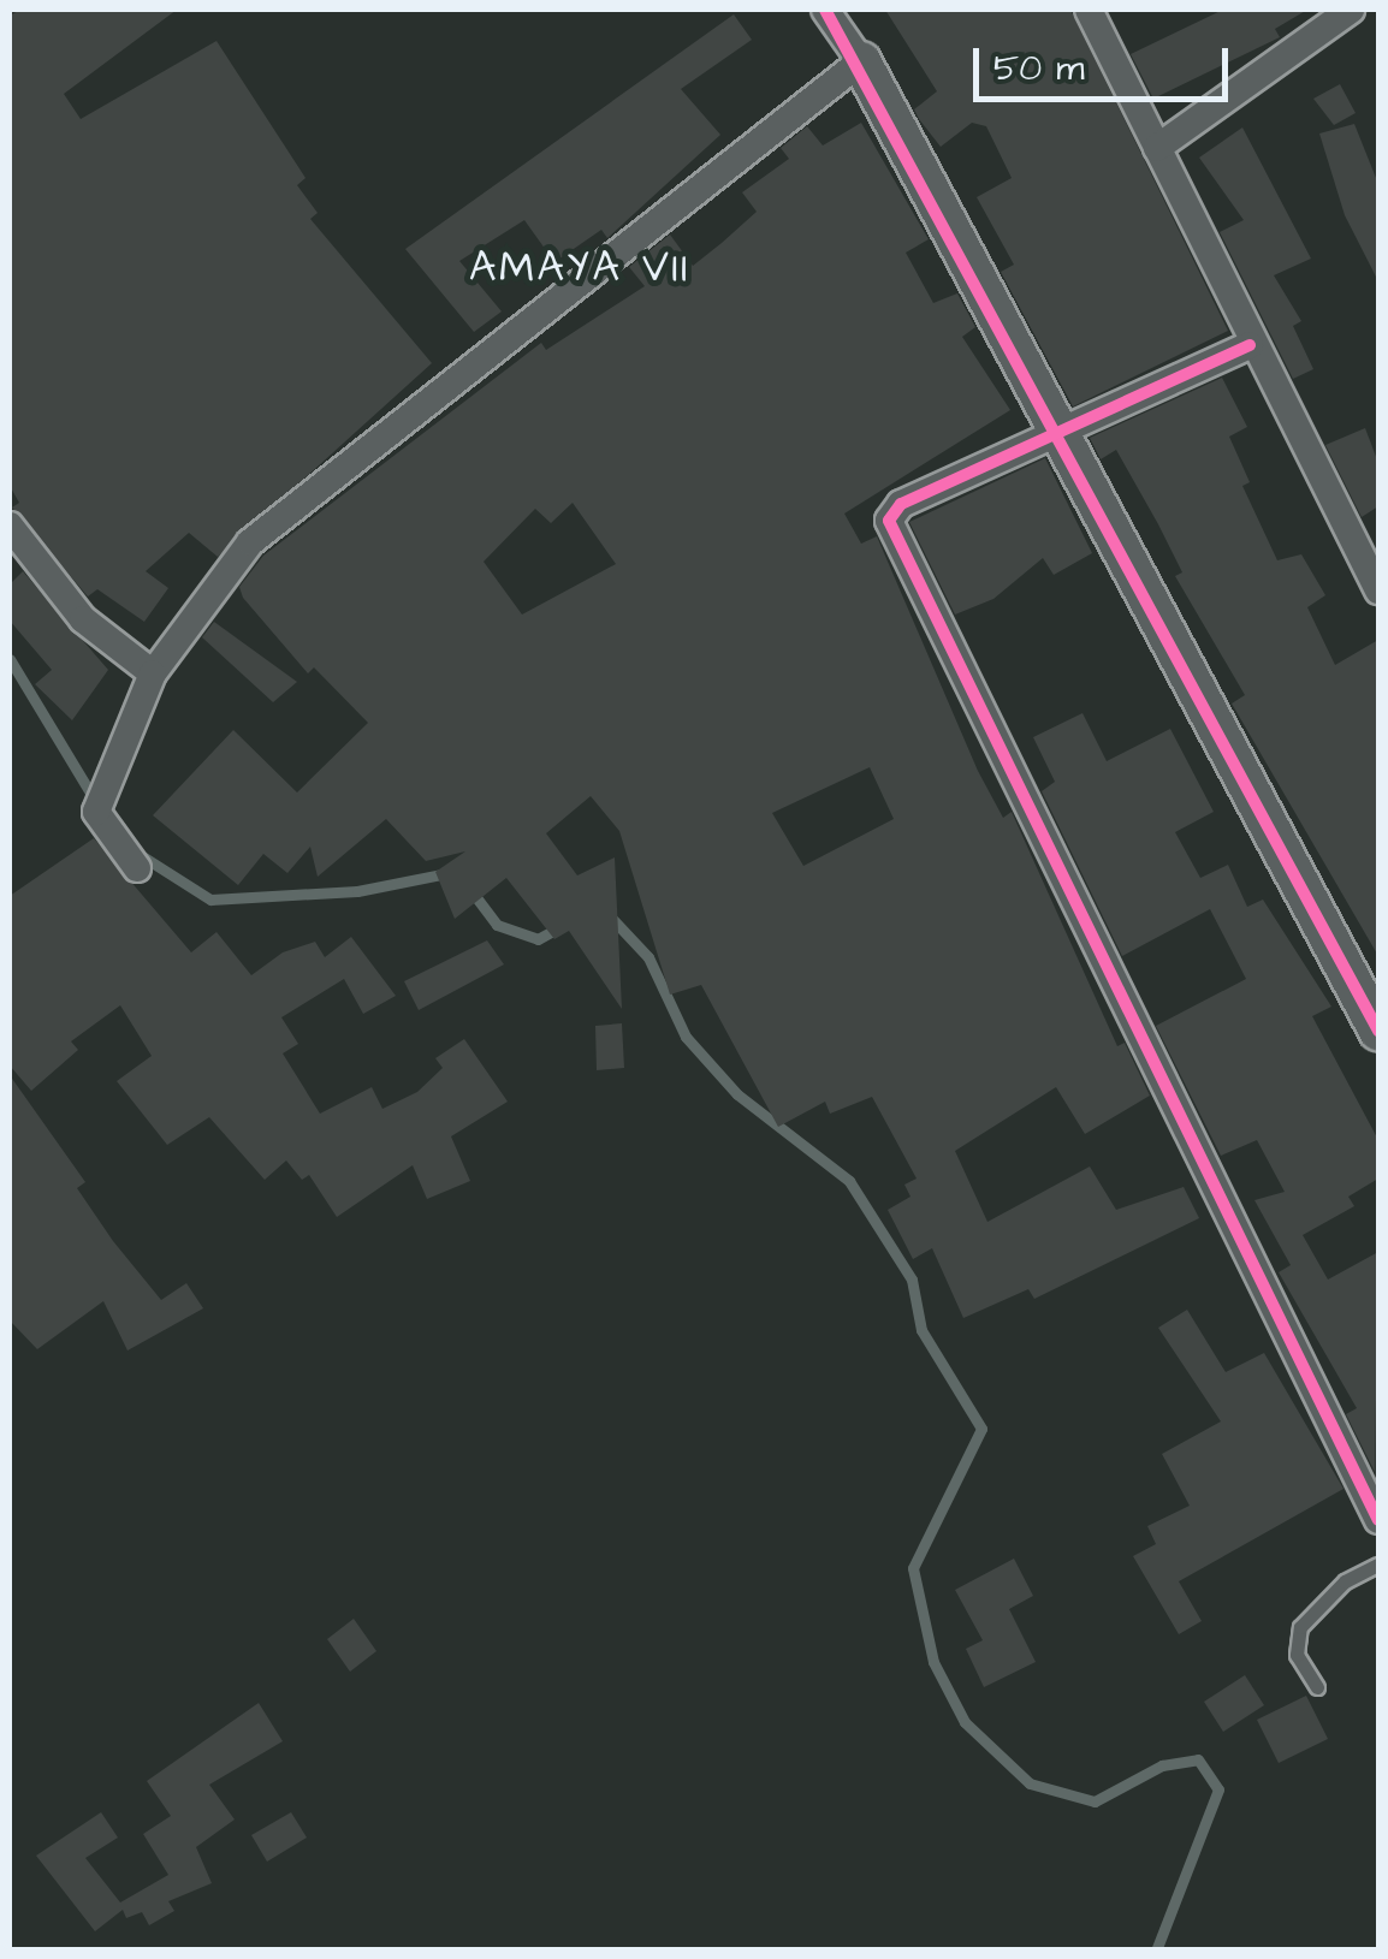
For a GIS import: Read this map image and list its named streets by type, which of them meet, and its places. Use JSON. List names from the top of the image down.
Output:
{
  "districts": ["AMAYA VII"],
  "scale_bar": "50 m"
}
